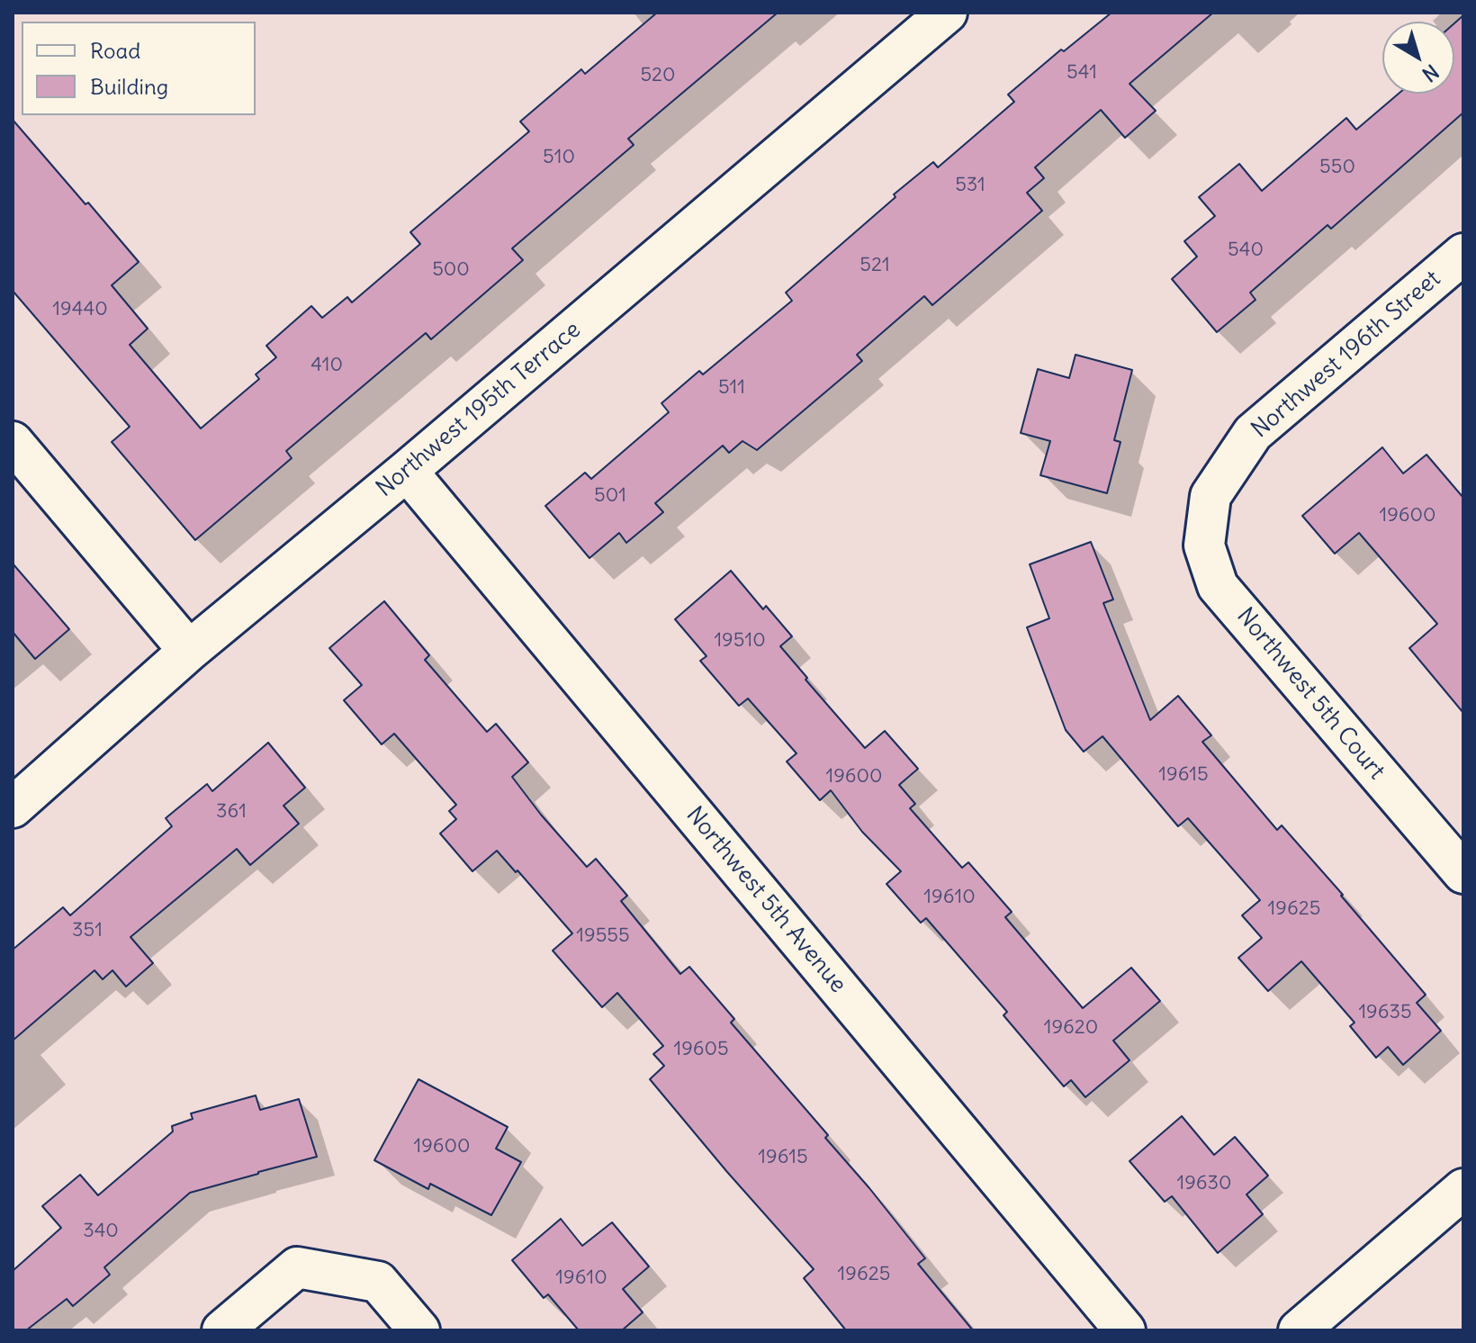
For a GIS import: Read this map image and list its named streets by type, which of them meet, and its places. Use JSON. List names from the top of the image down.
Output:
{
  "streets": {
    "street": [
      "Northwest 196th Street",
      "Northwest 195th Terrace",
      "Northwest 5th Court",
      "Northwest 5th Avenue"
    ]
  },
  "crossings": [
    ["Northwest 196th Street", "Northwest 5th Court"],
    ["Northwest 195th Terrace", "Northwest 5th Avenue"]
  ],
  "house_numbers": [
    "541",
    "520",
    "510",
    "550",
    "531",
    "540",
    "521",
    "500",
    "19440",
    "410",
    "511",
    "501",
    "19600",
    "19510",
    "19615",
    "19600",
    "361",
    "19610",
    "19625",
    "351",
    "19555",
    "19635",
    "19620",
    "19605",
    "19600",
    "19615",
    "19630",
    "340",
    "19625",
    "19610"
  ],
  "legend": ["Road", "Building"],
  "north": "bottom right"
}
